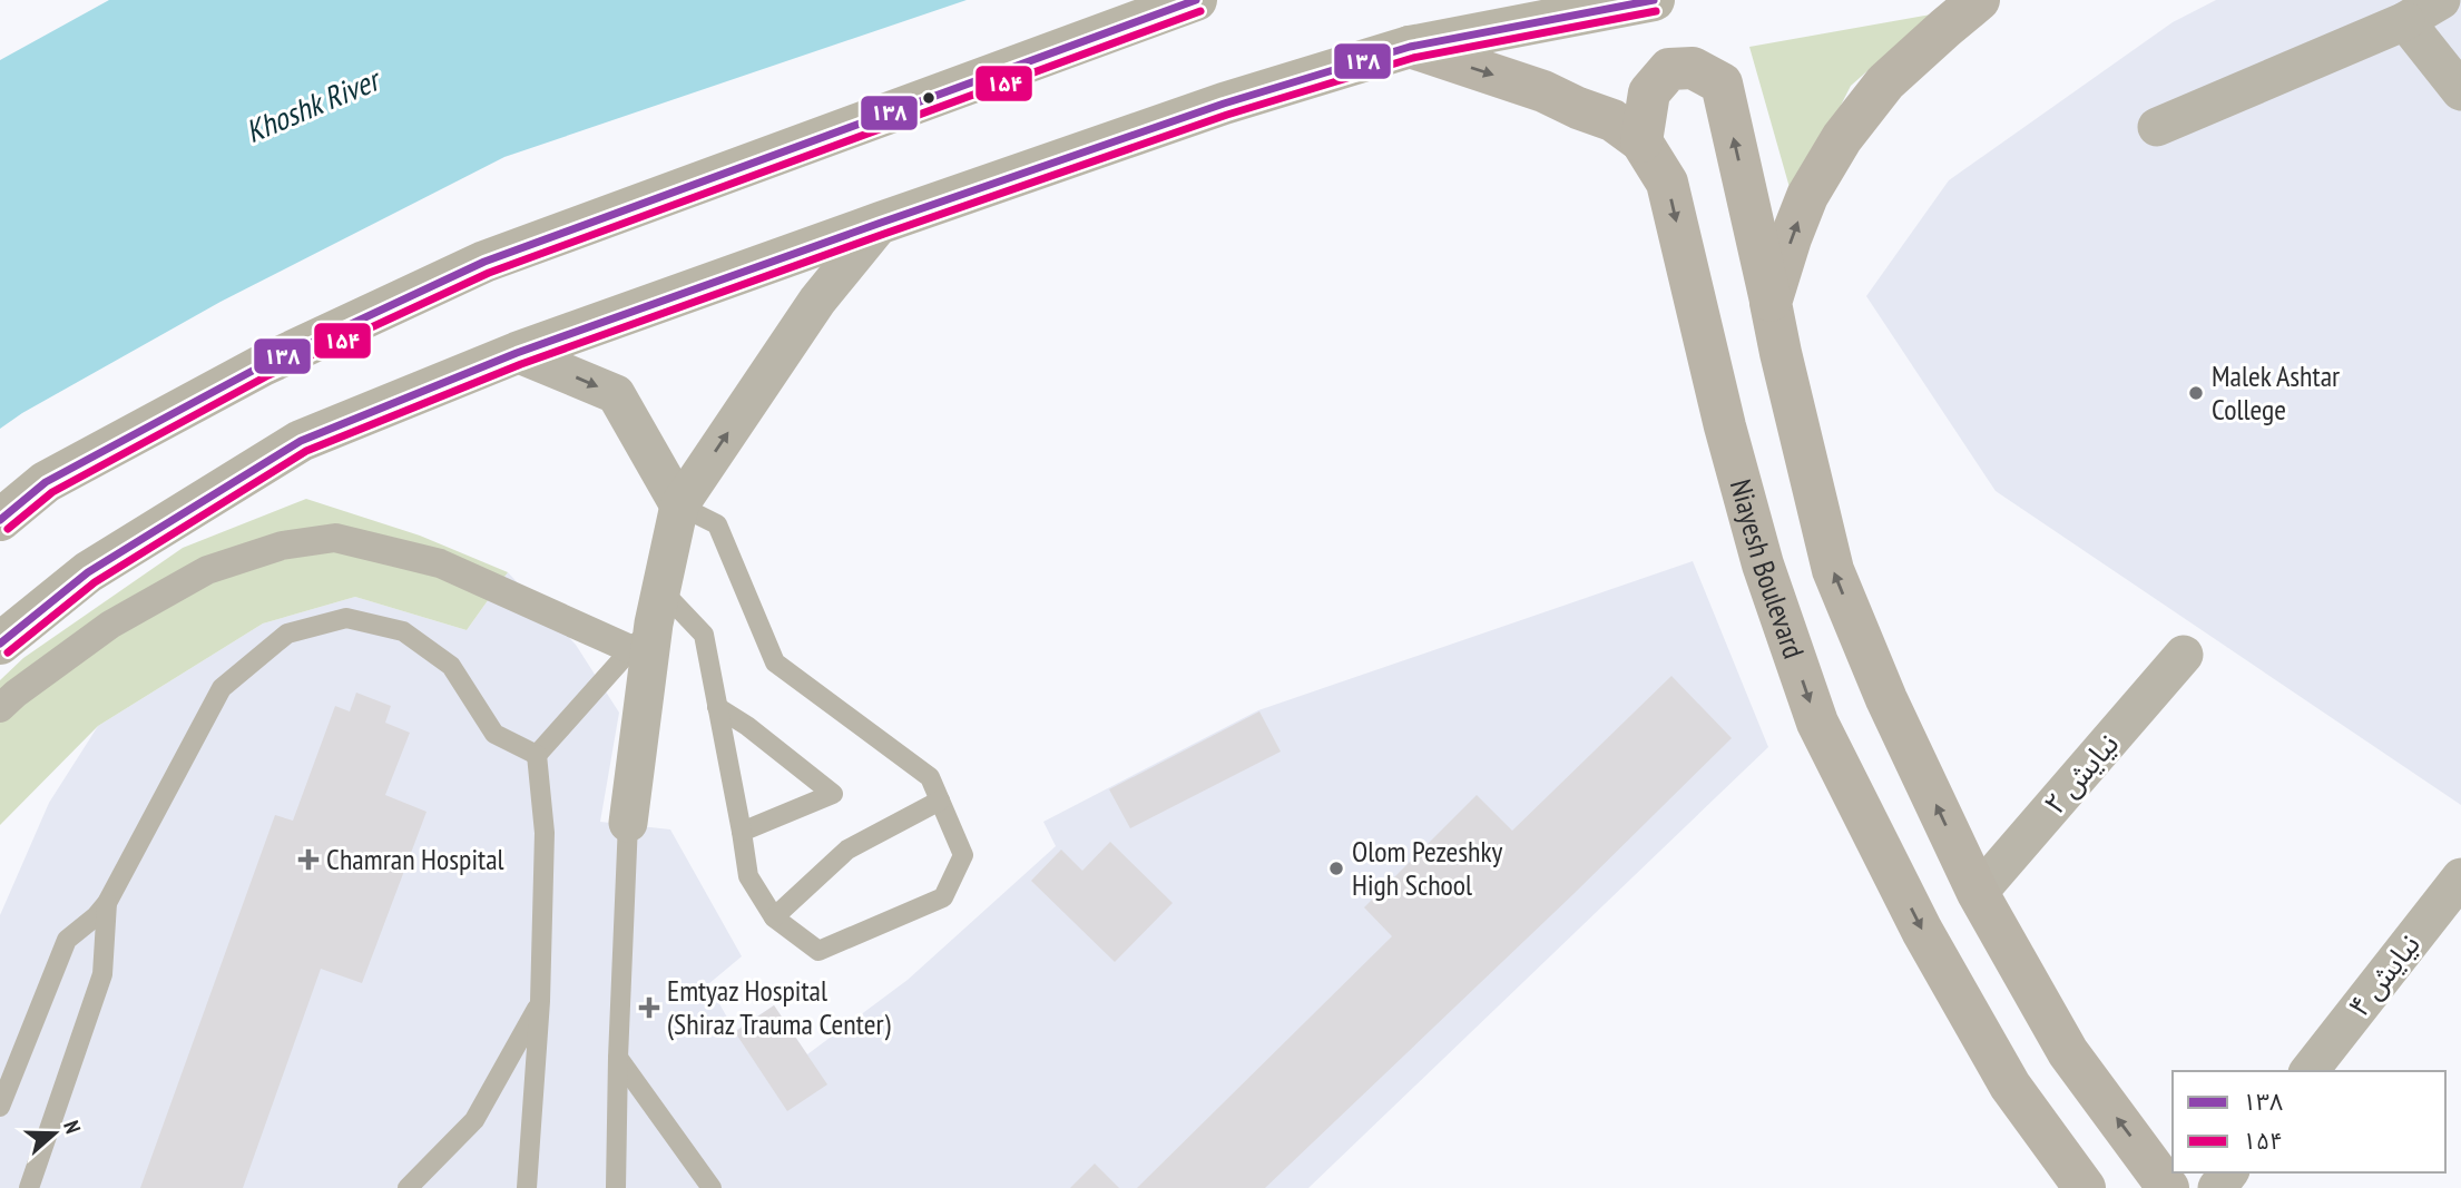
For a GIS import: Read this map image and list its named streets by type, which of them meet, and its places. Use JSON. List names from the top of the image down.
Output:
{
  "streets": {
    "main road": ["Niayesh Boulevard"],
    "street": ["نیایش ۲", "نیایش ۴"]
  },
  "water": ["Khoshk River"],
  "places": {
    "other": ["Malek Ashtar College", "Olom Pezeshky High School"],
    "health": ["Chamran Hospital", "Emtyaz Hospital (Shiraz Trauma Center)"]
  },
  "lines": ["transit line ۱۳۸", "transit line ۱۵۴"],
  "legend": ["۱۳۸", "۱۵۴"],
  "north": "right"
}
